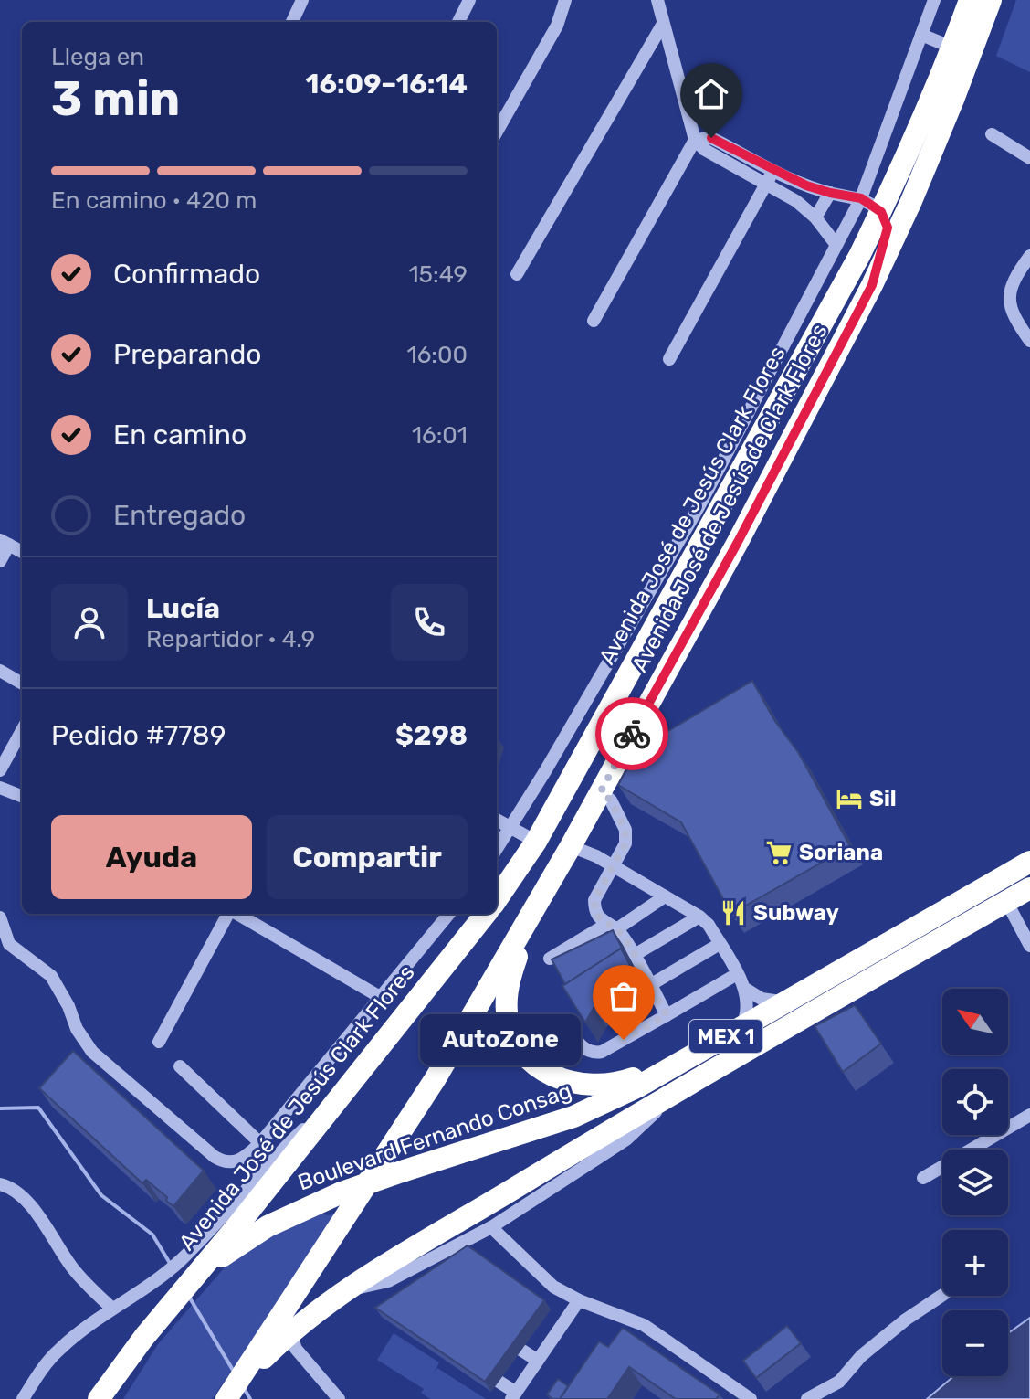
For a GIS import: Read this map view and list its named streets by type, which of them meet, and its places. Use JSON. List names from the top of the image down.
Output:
{
  "streets": {
    "highway": [
      "Avenida José de Jesús de Clark Flores",
      "Avenida José de Jesús Clark Flores",
      "MEX 1",
      "Boulevard Fernando Consag"
    ]
  },
  "crossings": [
    ["Avenida José de Jesús de Clark Flores", "Boulevard Fernando Consag"],
    ["Avenida José de Jesús Clark Flores", "MEX 1"],
    ["Avenida José de Jesús Clark Flores", "Boulevard Fernando Consag"],
    ["MEX 1", "Boulevard Fernando Consag"]
  ],
  "places": {
    "hotel": ["Sil"],
    "supermarket": ["Soriana"],
    "restaurant": ["Subway"],
    "other": ["AutoZone"]
  },
  "north": "top left",
  "page": {
    "heading": ["3 min", "Llega en", "16:09–16:14"],
    "panel": [
      "Lucía",
      "Repartidor · 4.9",
      "Pedido #7789",
      "$298"
    ],
    "bar": "En camino · 420 m",
    "list": [
      ["Confirmado", "15:49"],
      ["Preparando", "16:00"],
      ["En camino", "16:01"],
      "Entregado"
    ],
    "buttons": ["Ayuda", "Compartir"],
    "map_buttons": ["+", "−"],
    "bubble": "AutoZone"
  }
}
